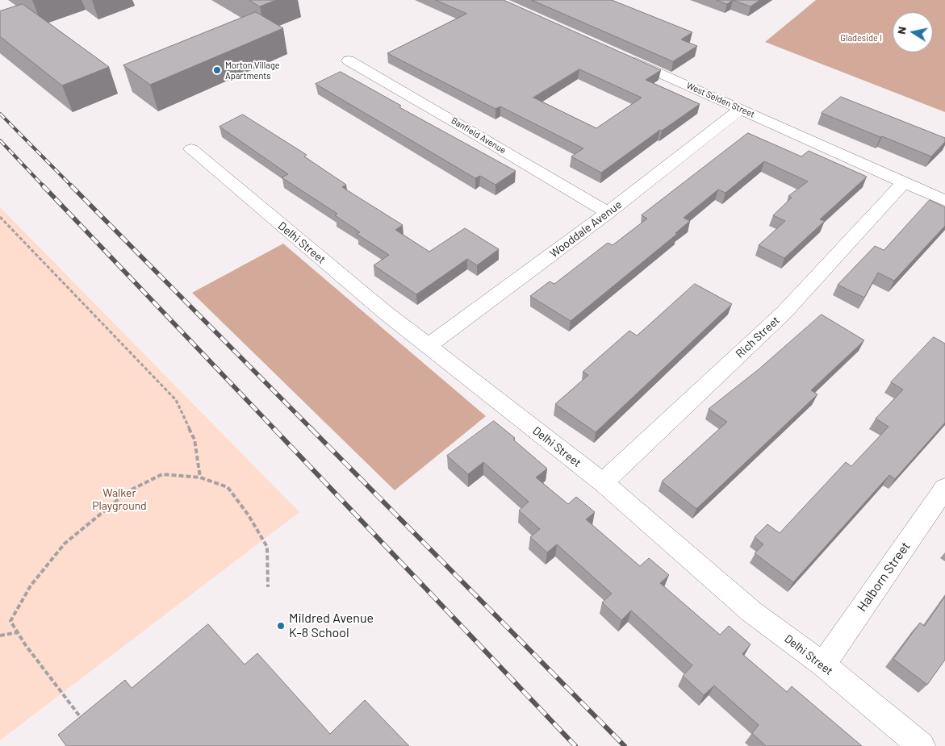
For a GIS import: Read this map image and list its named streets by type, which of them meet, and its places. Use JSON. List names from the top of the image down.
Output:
{
  "streets": {
    "street": [
      "West Selden Street",
      "Banfield Avenue",
      "Wooddale Avenue",
      "Delhi Street",
      "Rich Street",
      "Halborn Street"
    ]
  },
  "crossings": [
    ["West Selden Street", "Wooddale Avenue"],
    ["West Selden Street", "Rich Street"],
    ["Banfield Avenue", "Wooddale Avenue"],
    ["Wooddale Avenue", "Delhi Street"],
    ["Delhi Street", "Rich Street"],
    ["Delhi Street", "Halborn Street"]
  ],
  "parks": ["Gladeside I", "Walker Playground"],
  "places": ["Morton Village Apartments", "Mildred Avenue K-8 School"],
  "north": "left"
}
